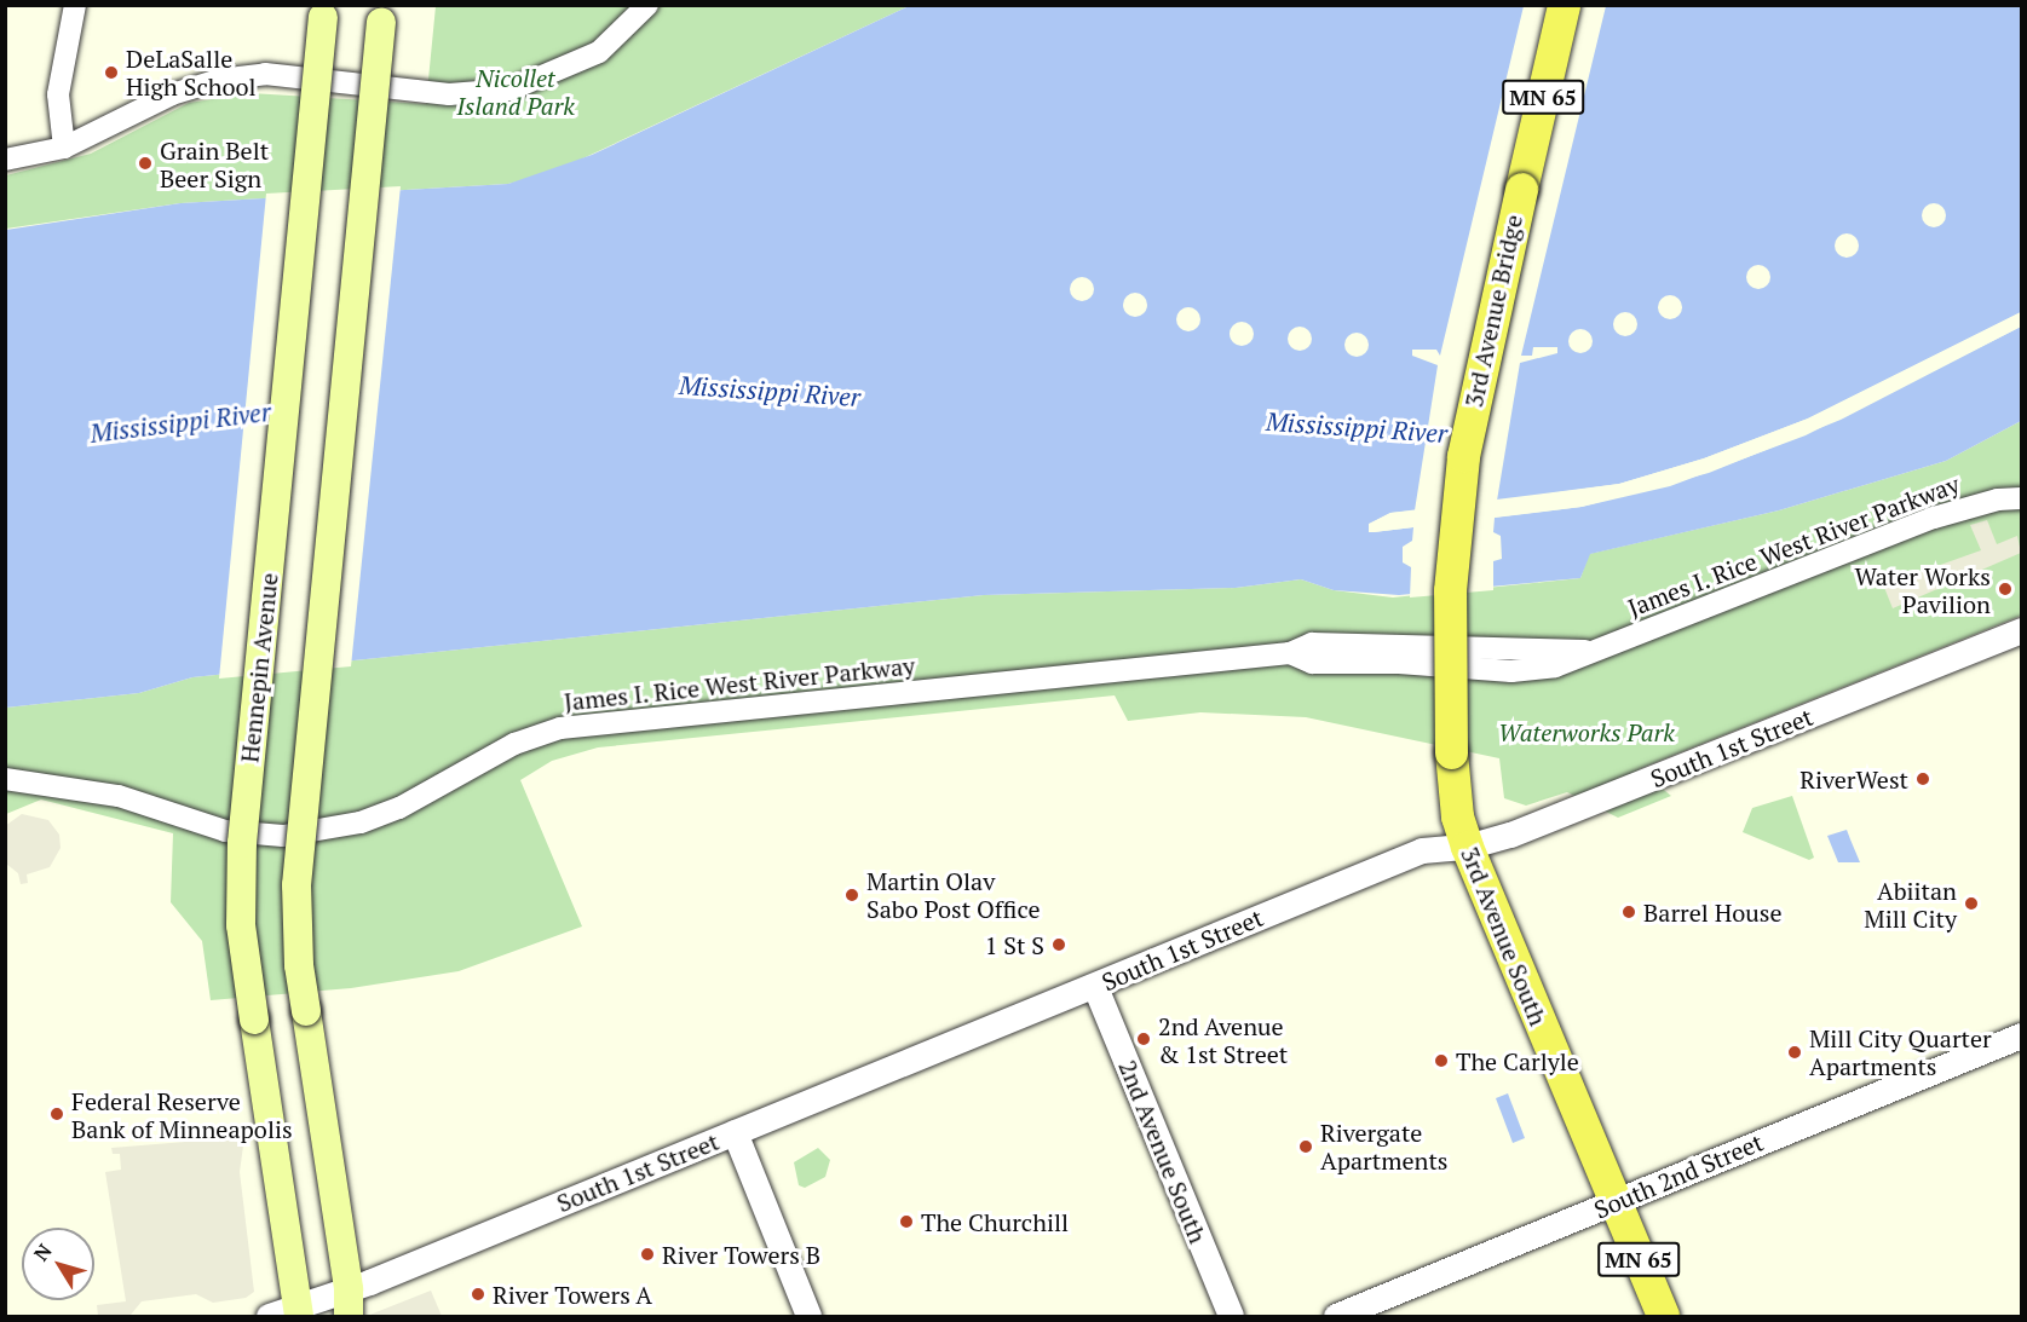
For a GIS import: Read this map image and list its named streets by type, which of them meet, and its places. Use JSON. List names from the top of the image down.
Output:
{
  "streets": {
    "main road": [
      "MN 65",
      "3rd Avenue Bridge",
      "Hennepin Avenue",
      "3rd Avenue South"
    ],
    "street": [
      "James I. Rice West River Parkway",
      "South 1st Street",
      "2nd Avenue South",
      "South 2nd Street"
    ]
  },
  "crossings": [
    ["3rd Avenue Bridge", "3rd Avenue South"],
    ["Hennepin Avenue", "South 1st Street"],
    ["South 1st Street", "3rd Avenue South"],
    ["South 1st Street", "2nd Avenue South"],
    ["3rd Avenue South", "South 2nd Street"]
  ],
  "water": ["Mississippi River"],
  "parks": ["Nicollet Island Park", "Waterworks Park"],
  "places": [
    "DeLaSalle High School",
    "Grain Belt Beer Sign",
    "Water Works Pavilion",
    "RiverWest",
    "Martin Olav Sabo Post Office",
    "Abiitan Mill City",
    "Barrel House",
    "1 St S",
    "2nd Avenue & 1st Street",
    "Mill City Quarter Apartments",
    "The Carlyle",
    "Federal Reserve Bank of Minneapolis",
    "Rivergate Apartments",
    "The Churchill",
    "River Towers B",
    "River Towers A"
  ],
  "north": "top left"
}
